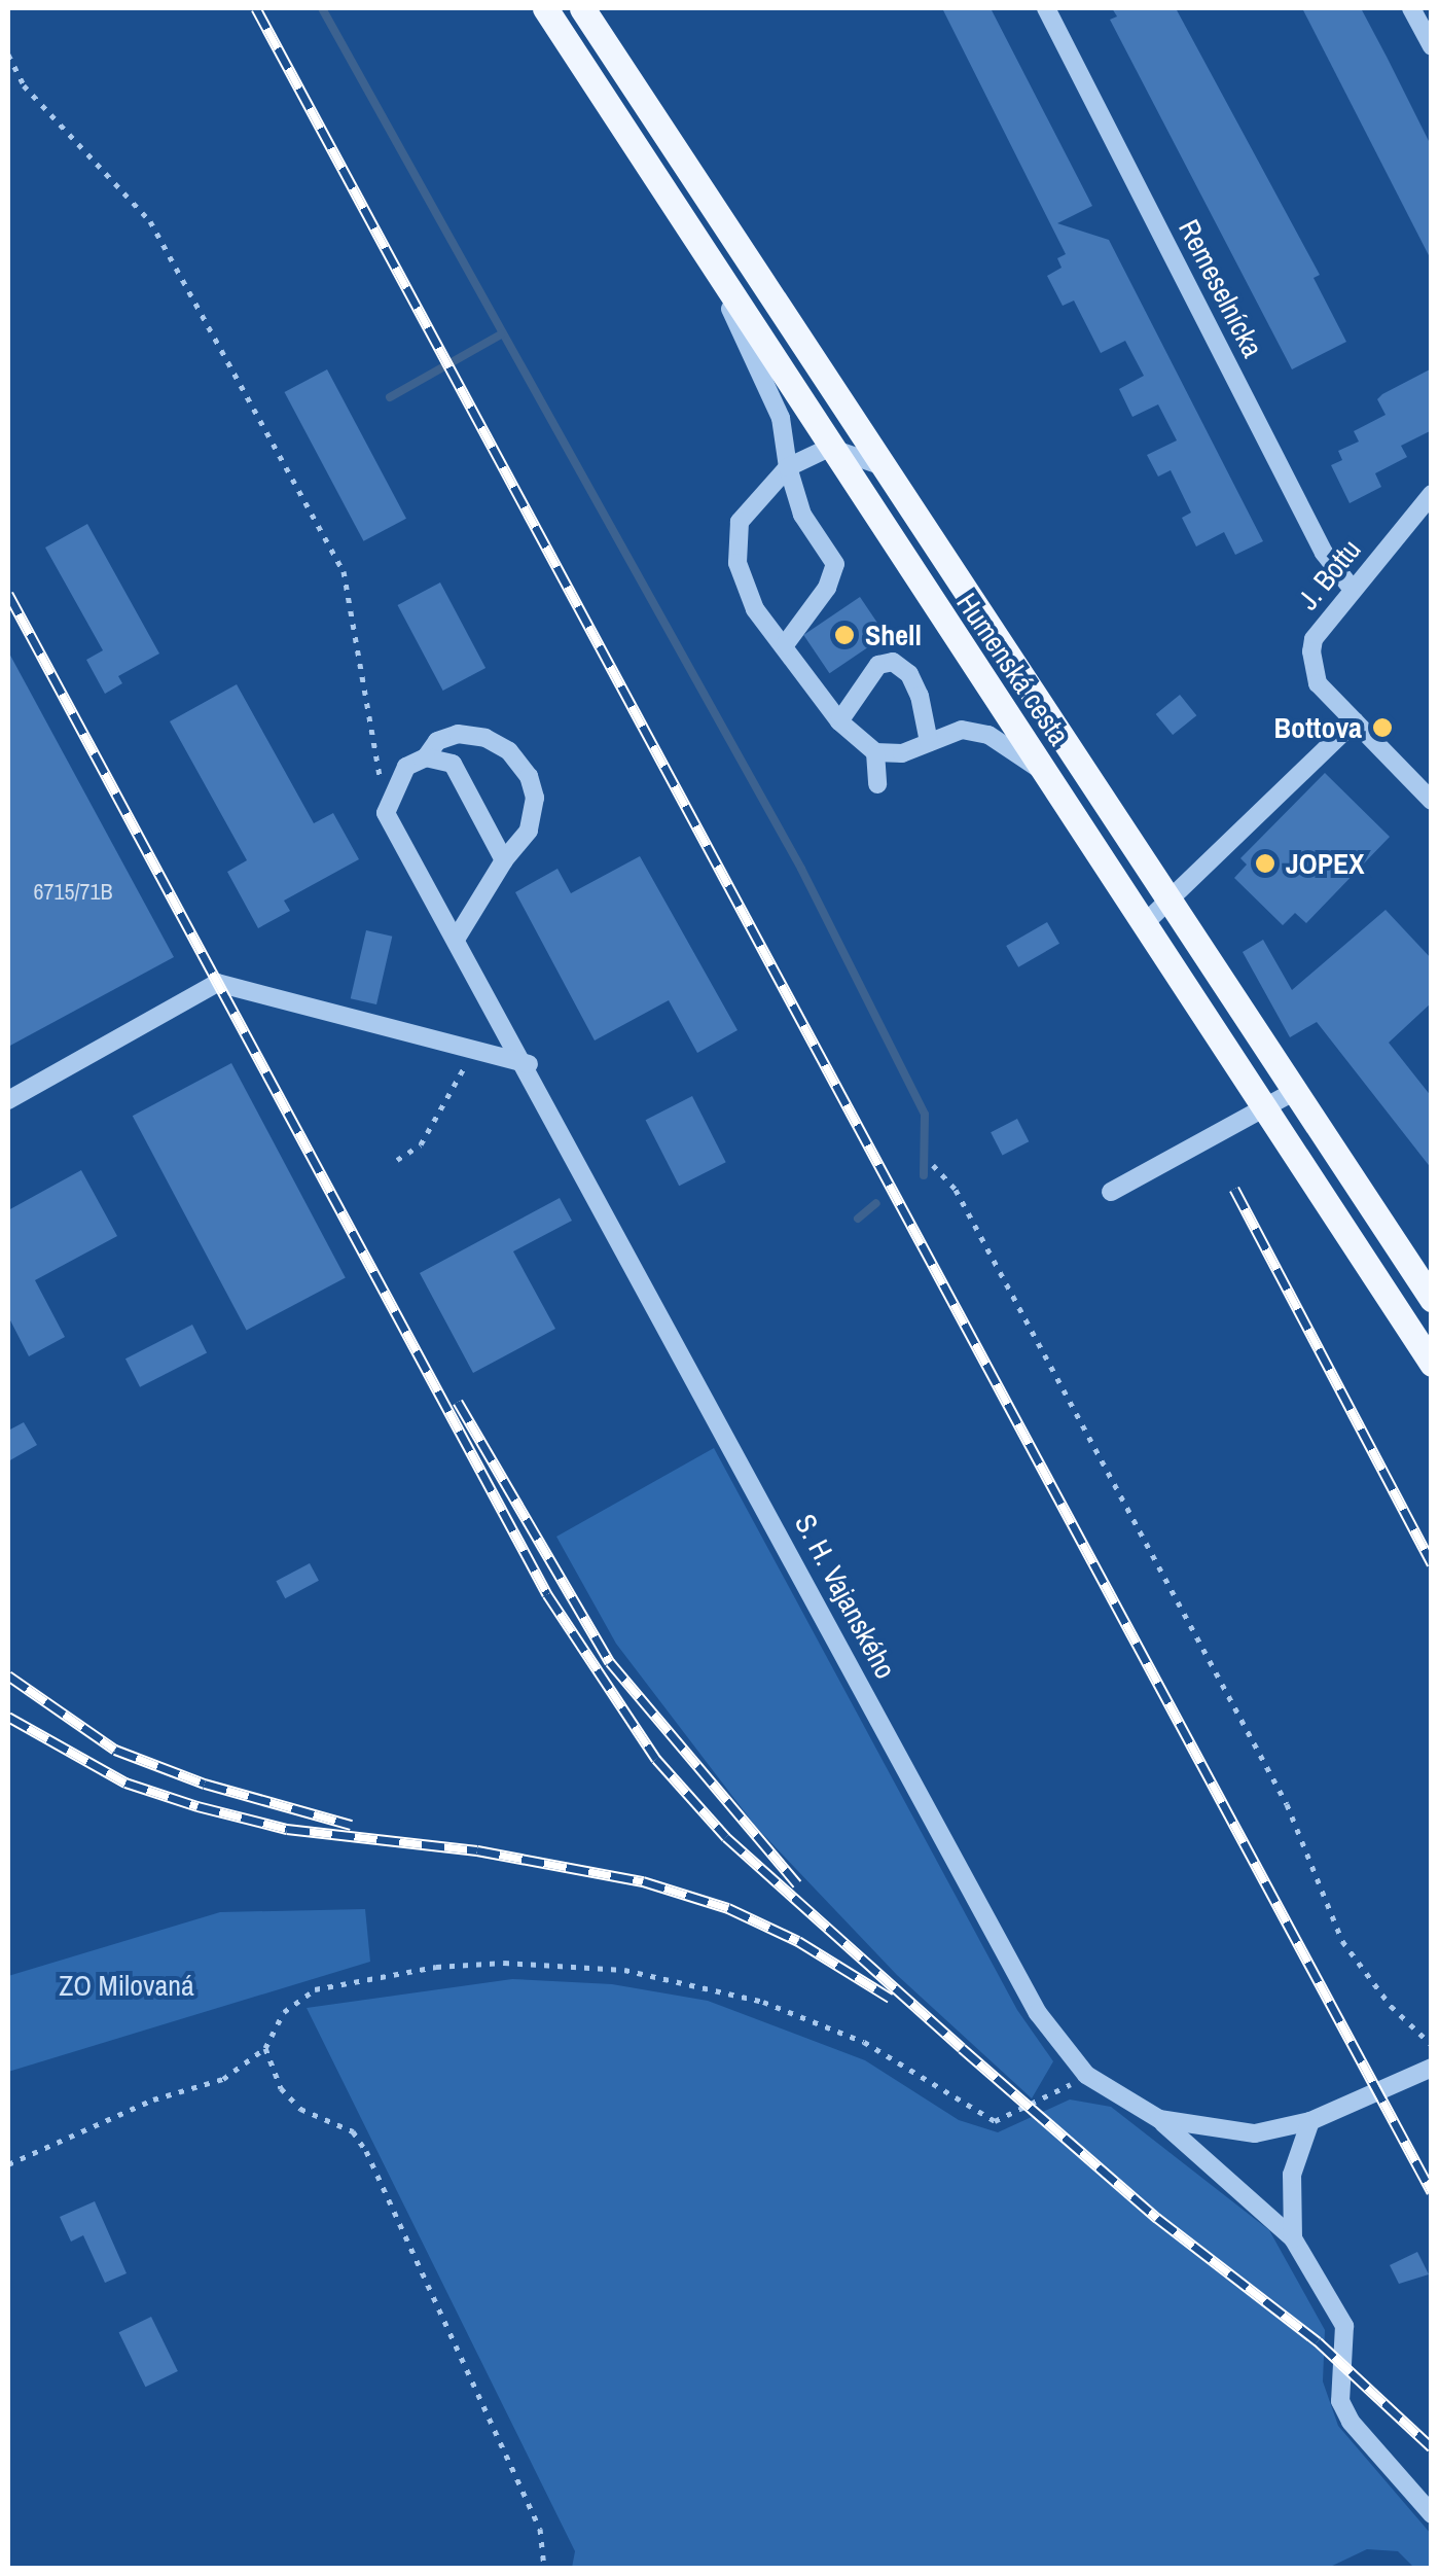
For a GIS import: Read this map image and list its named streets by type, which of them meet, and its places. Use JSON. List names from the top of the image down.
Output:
{
  "streets": {
    "main road": ["Humenská cesta"],
    "street": ["Remeselnícka", "J. Bottu", "S. H. Vajanského"]
  },
  "crossings": [
    ["Remeselnícka", "J. Bottu"]
  ],
  "parks": ["ZO Milovaná"],
  "places": ["Shell", "Bottova", "JOPEX"],
  "house_numbers": ["6715/71B"]
}
